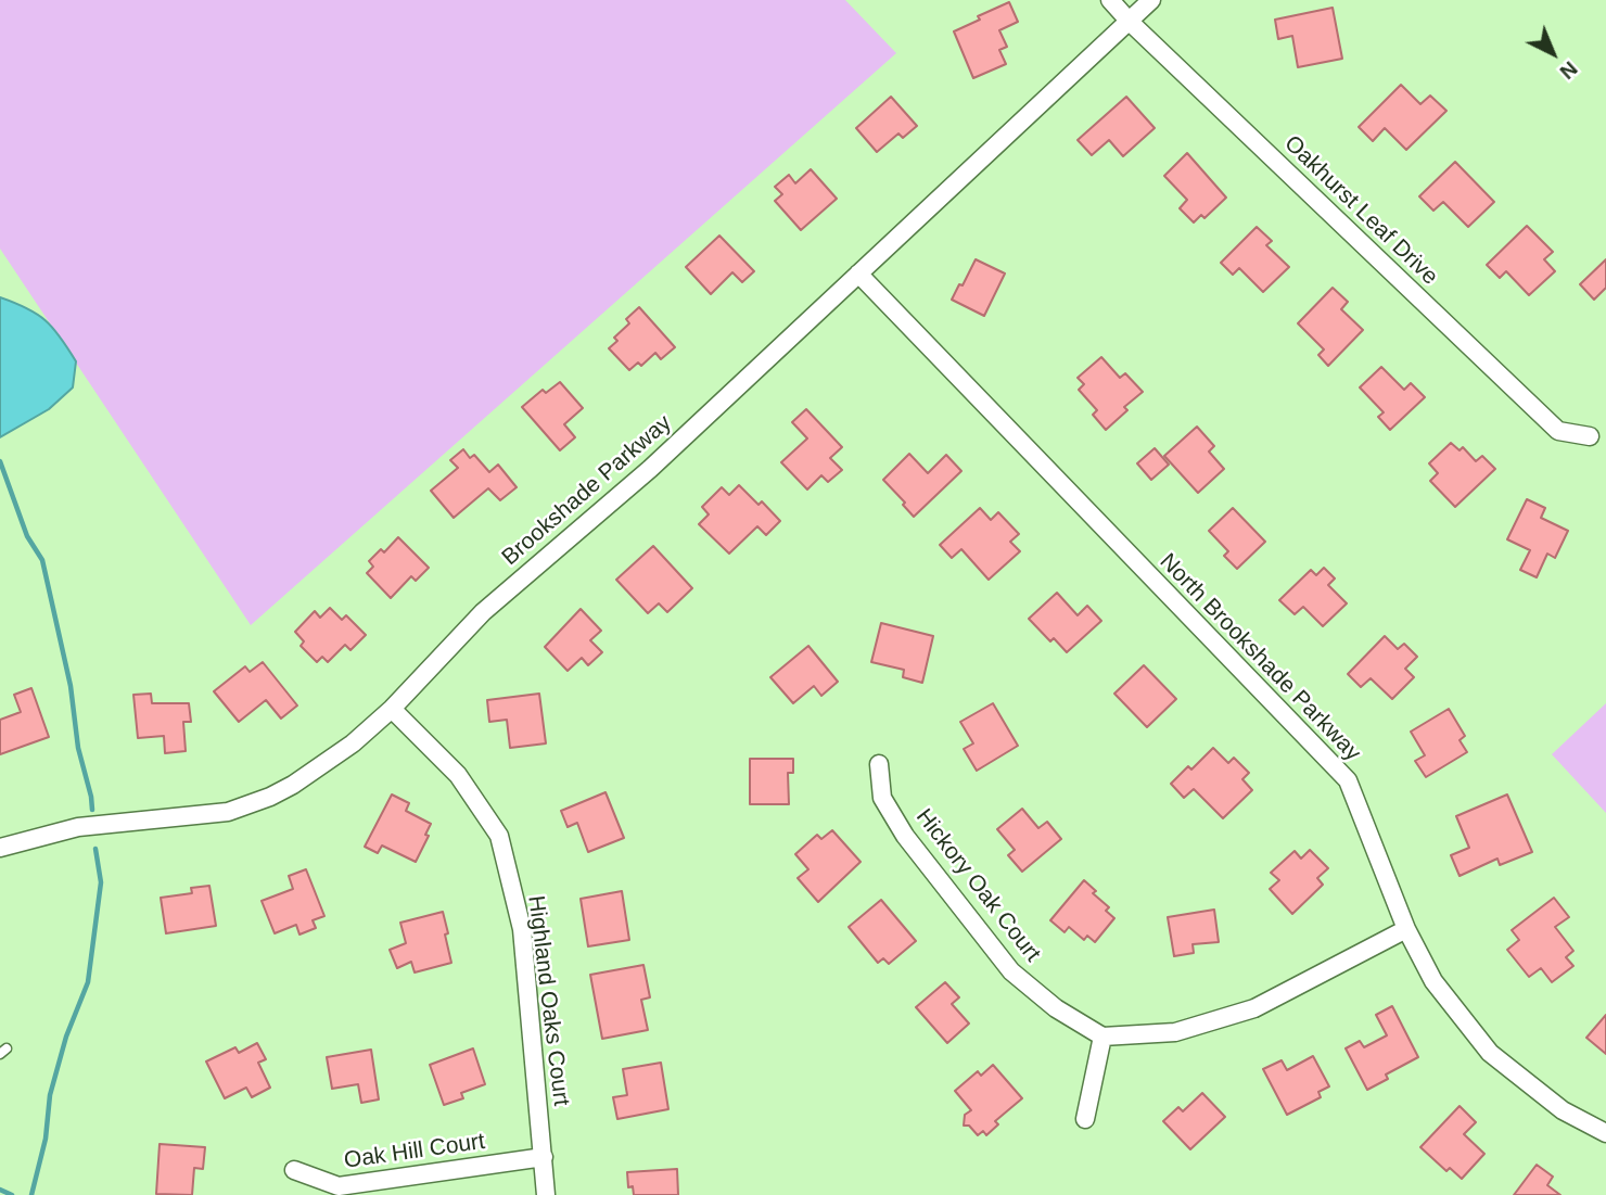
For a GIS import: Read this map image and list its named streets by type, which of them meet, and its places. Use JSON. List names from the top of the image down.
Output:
{
  "streets": {
    "street": [
      "Oakhurst Leaf Drive",
      "Brookshade Parkway",
      "North Brookshade Parkway",
      "Hickory Oak Court",
      "Highland Oaks Court",
      "Oak Hill Court"
    ]
  },
  "crossings": [
    ["Oakhurst Leaf Drive", "Brookshade Parkway"],
    ["Brookshade Parkway", "North Brookshade Parkway"],
    ["Brookshade Parkway", "Highland Oaks Court"],
    ["Highland Oaks Court", "Oak Hill Court"]
  ],
  "north": "bottom right"
}
